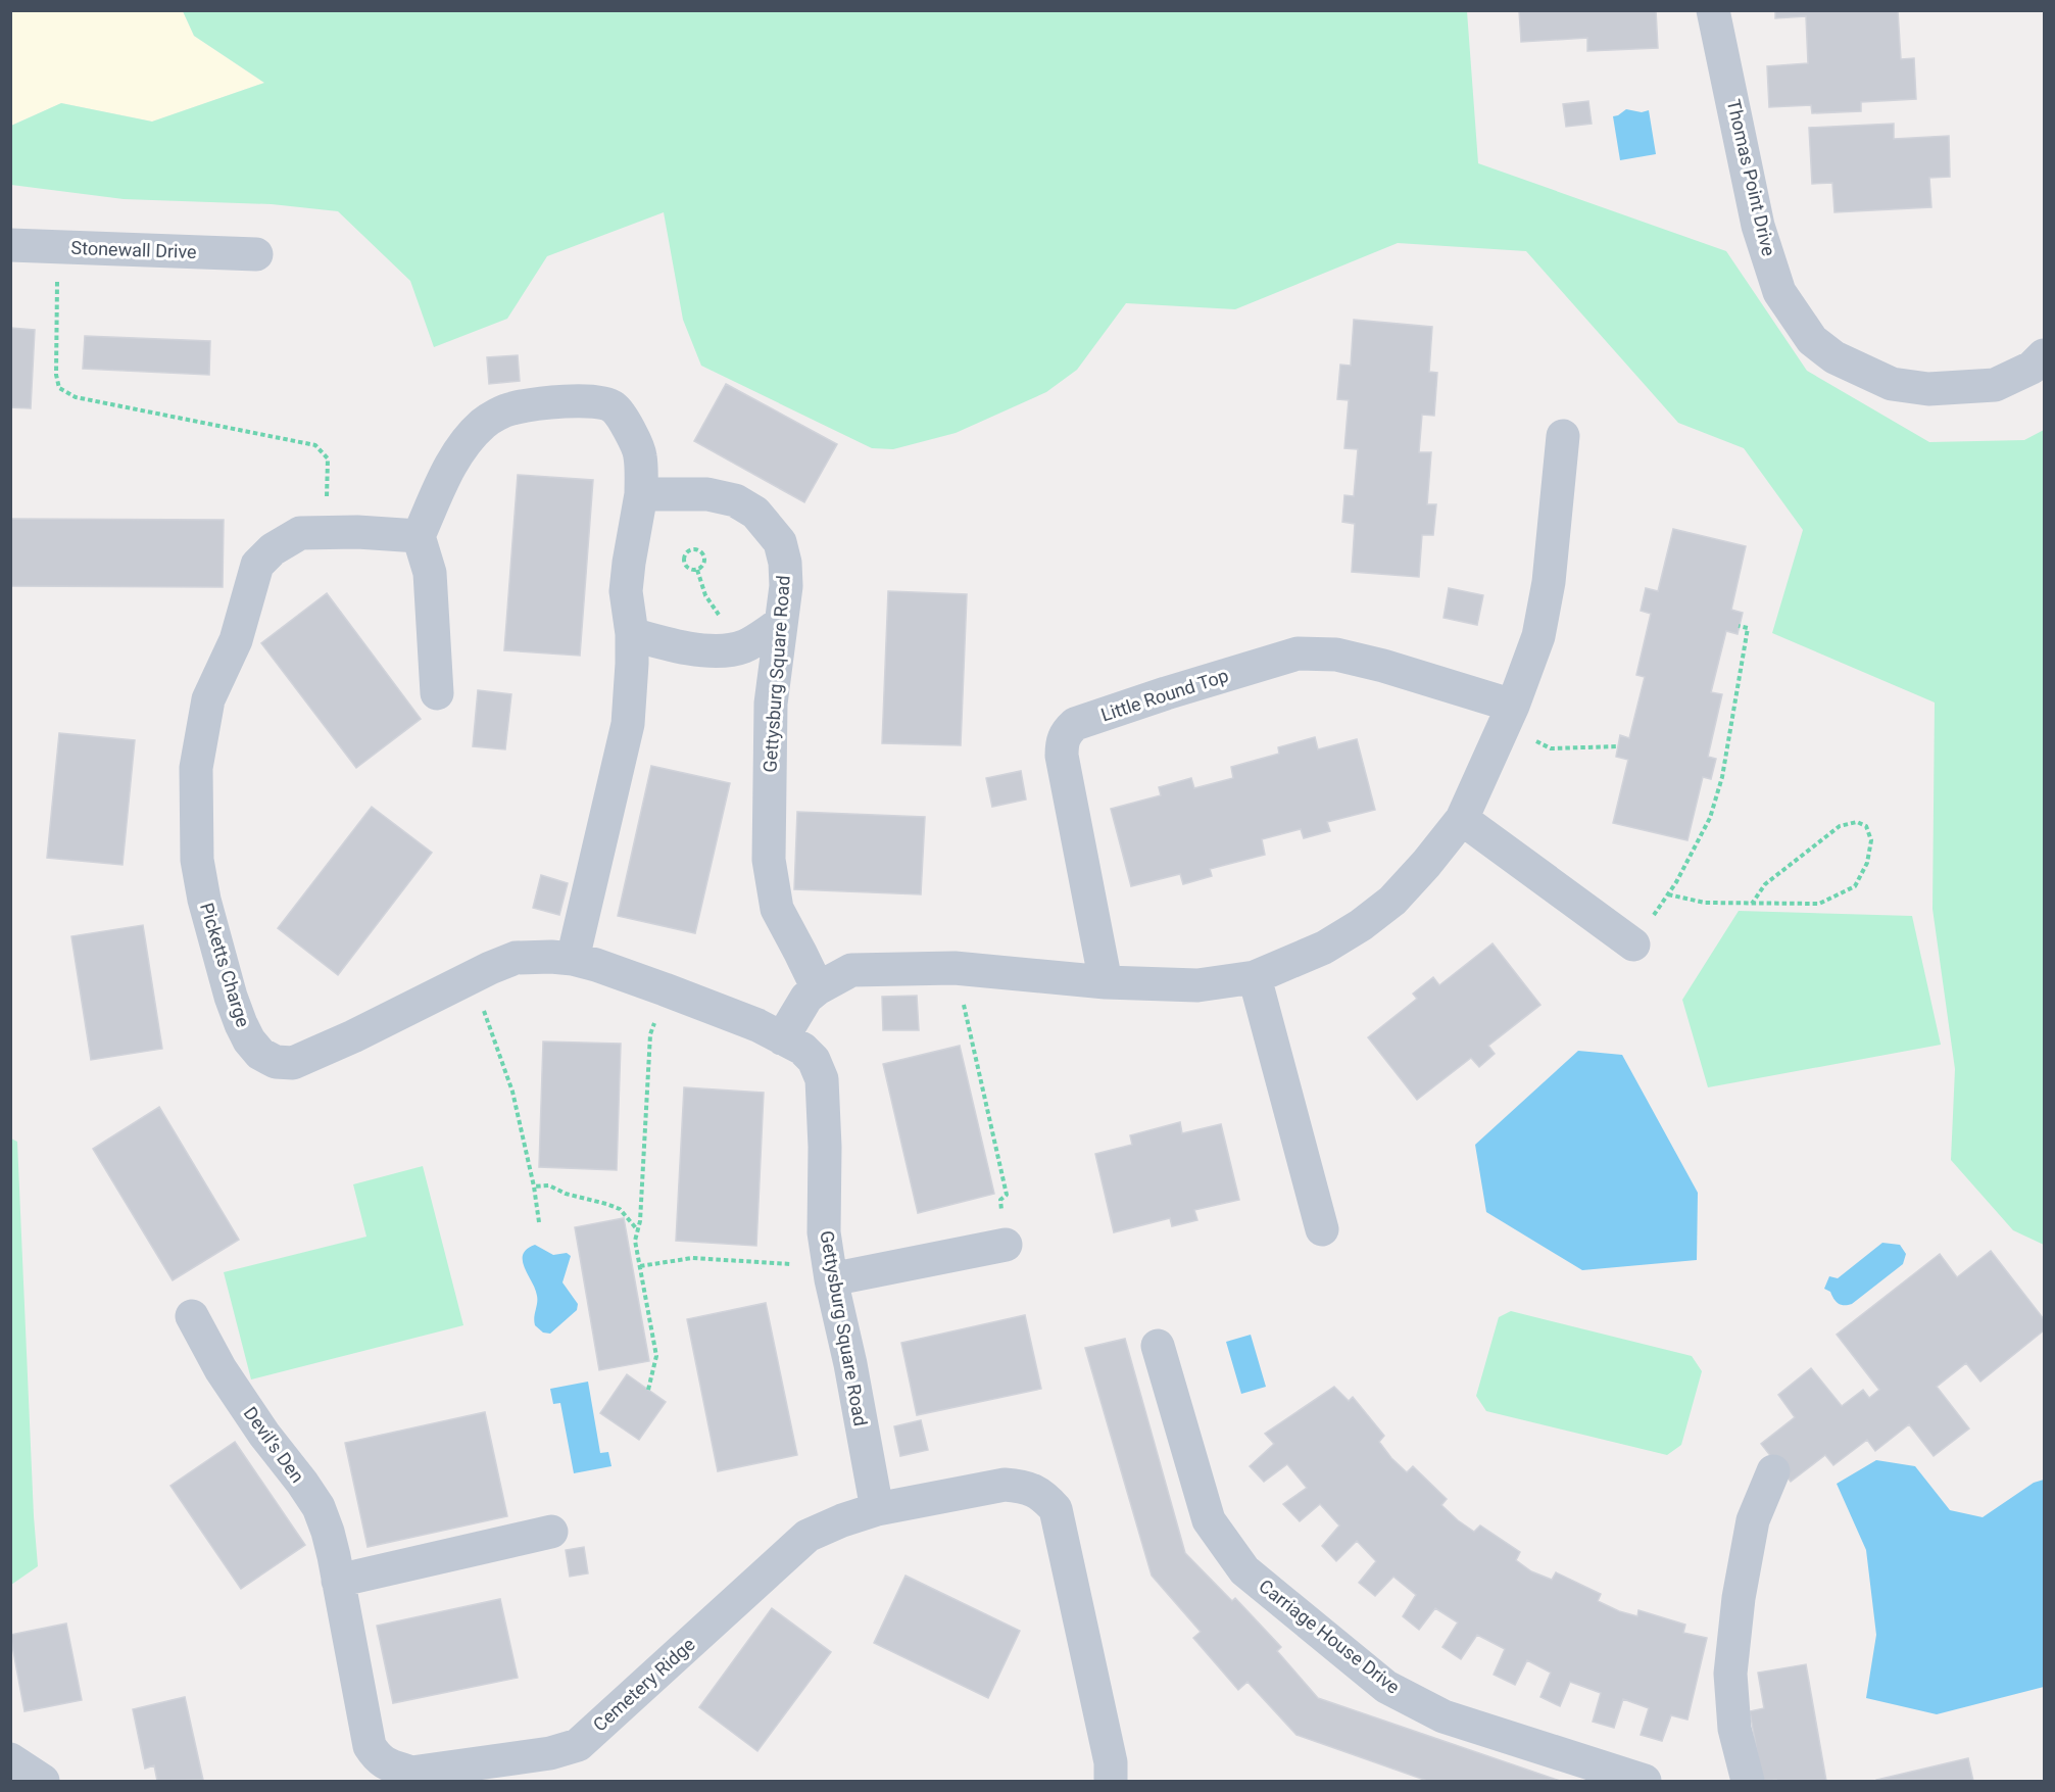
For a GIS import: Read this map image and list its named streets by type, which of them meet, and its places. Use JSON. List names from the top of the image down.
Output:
{
  "streets": {
    "street": [
      "Thomas Point Drive",
      "Stonewall Drive",
      "Gettysburg Square Road",
      "Little Round Top",
      "Picketts Charge",
      "Devil’s Den",
      "Carriage House Drive",
      "Cemetery Ridge"
    ]
  },
  "crossings": [
    ["Gettysburg Square Road", "Picketts Charge"],
    ["Gettysburg Square Road", "Cemetery Ridge"],
    ["Devil’s Den", "Cemetery Ridge"]
  ]
}
